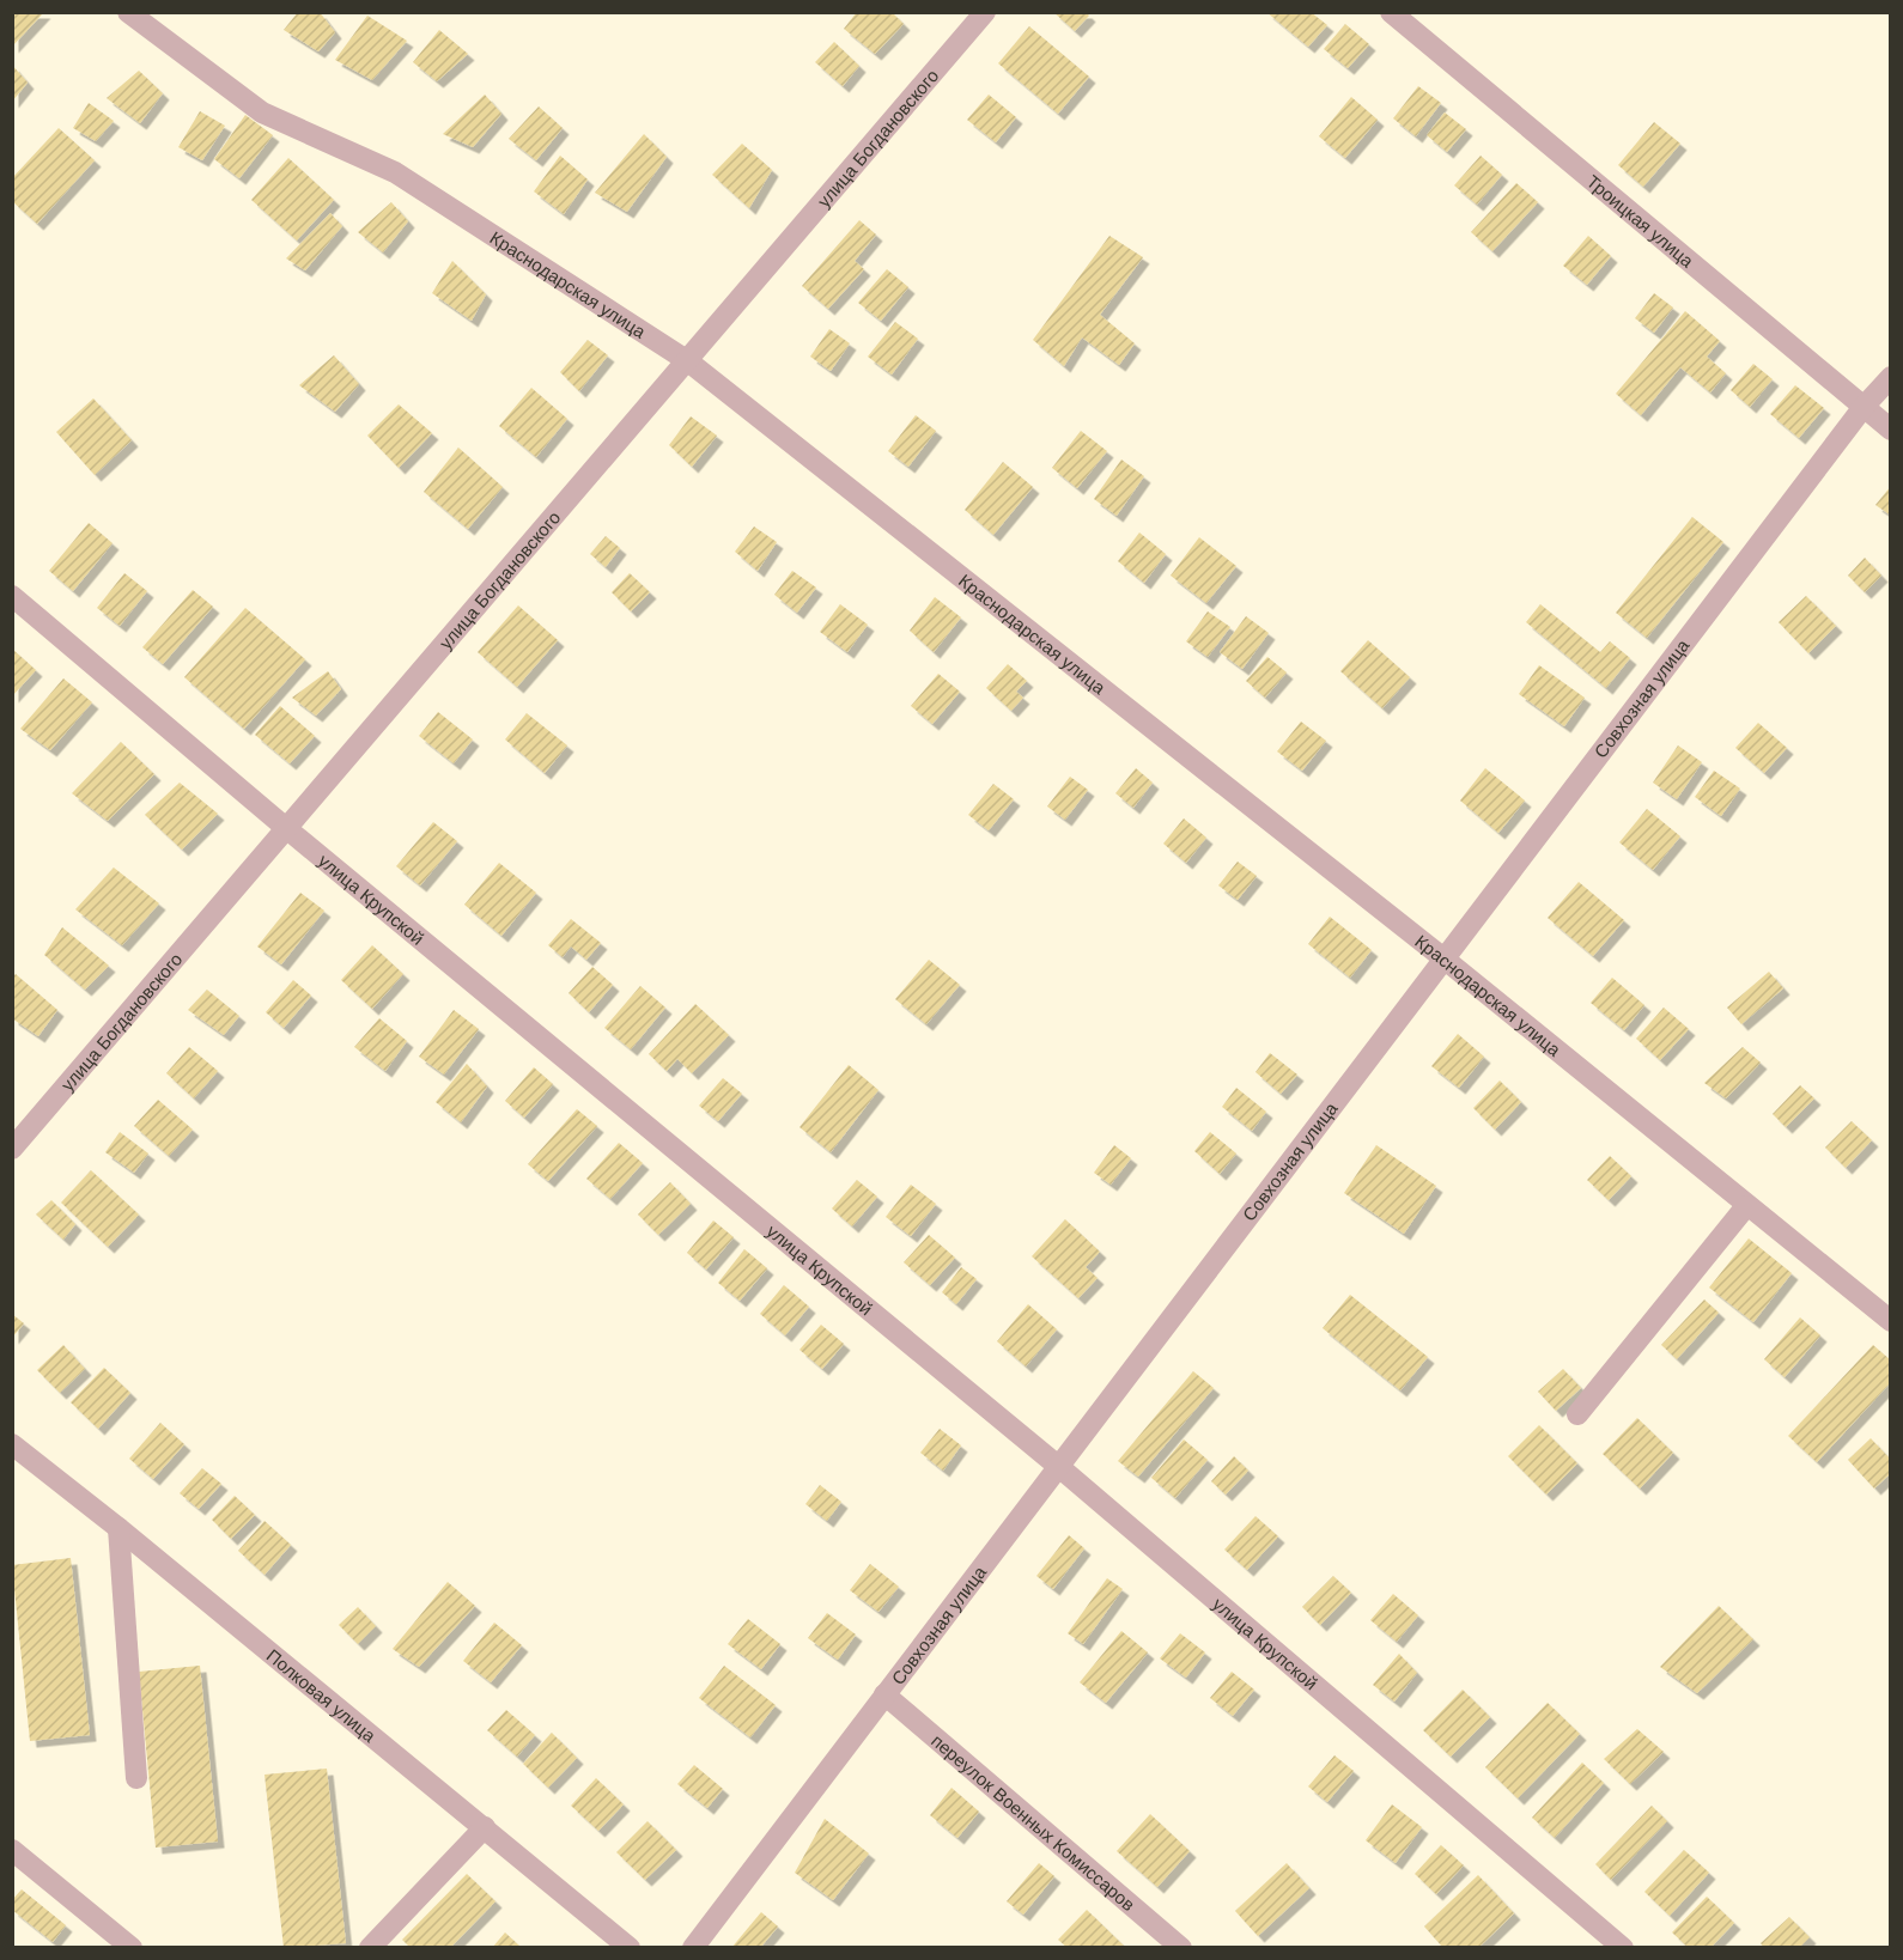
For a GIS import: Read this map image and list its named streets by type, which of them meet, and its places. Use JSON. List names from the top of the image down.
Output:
{
  "streets": {
    "street": [
      "улица Богдановского",
      "Троицкая улица",
      "Краснодарская улица",
      "Совхозная улица",
      "улица Крупской",
      "Полковая улица",
      "переулок Военных Комиссаров"
    ]
  },
  "crossings": [
    ["улица Богдановского", "Краснодарская улица"],
    ["улица Богдановского", "улица Крупской"],
    ["Троицкая улица", "Совхозная улица"],
    ["Краснодарская улица", "Совхозная улица"],
    ["Совхозная улица", "улица Крупской"],
    ["Совхозная улица", "переулок Военных Комиссаров"]
  ]
}
